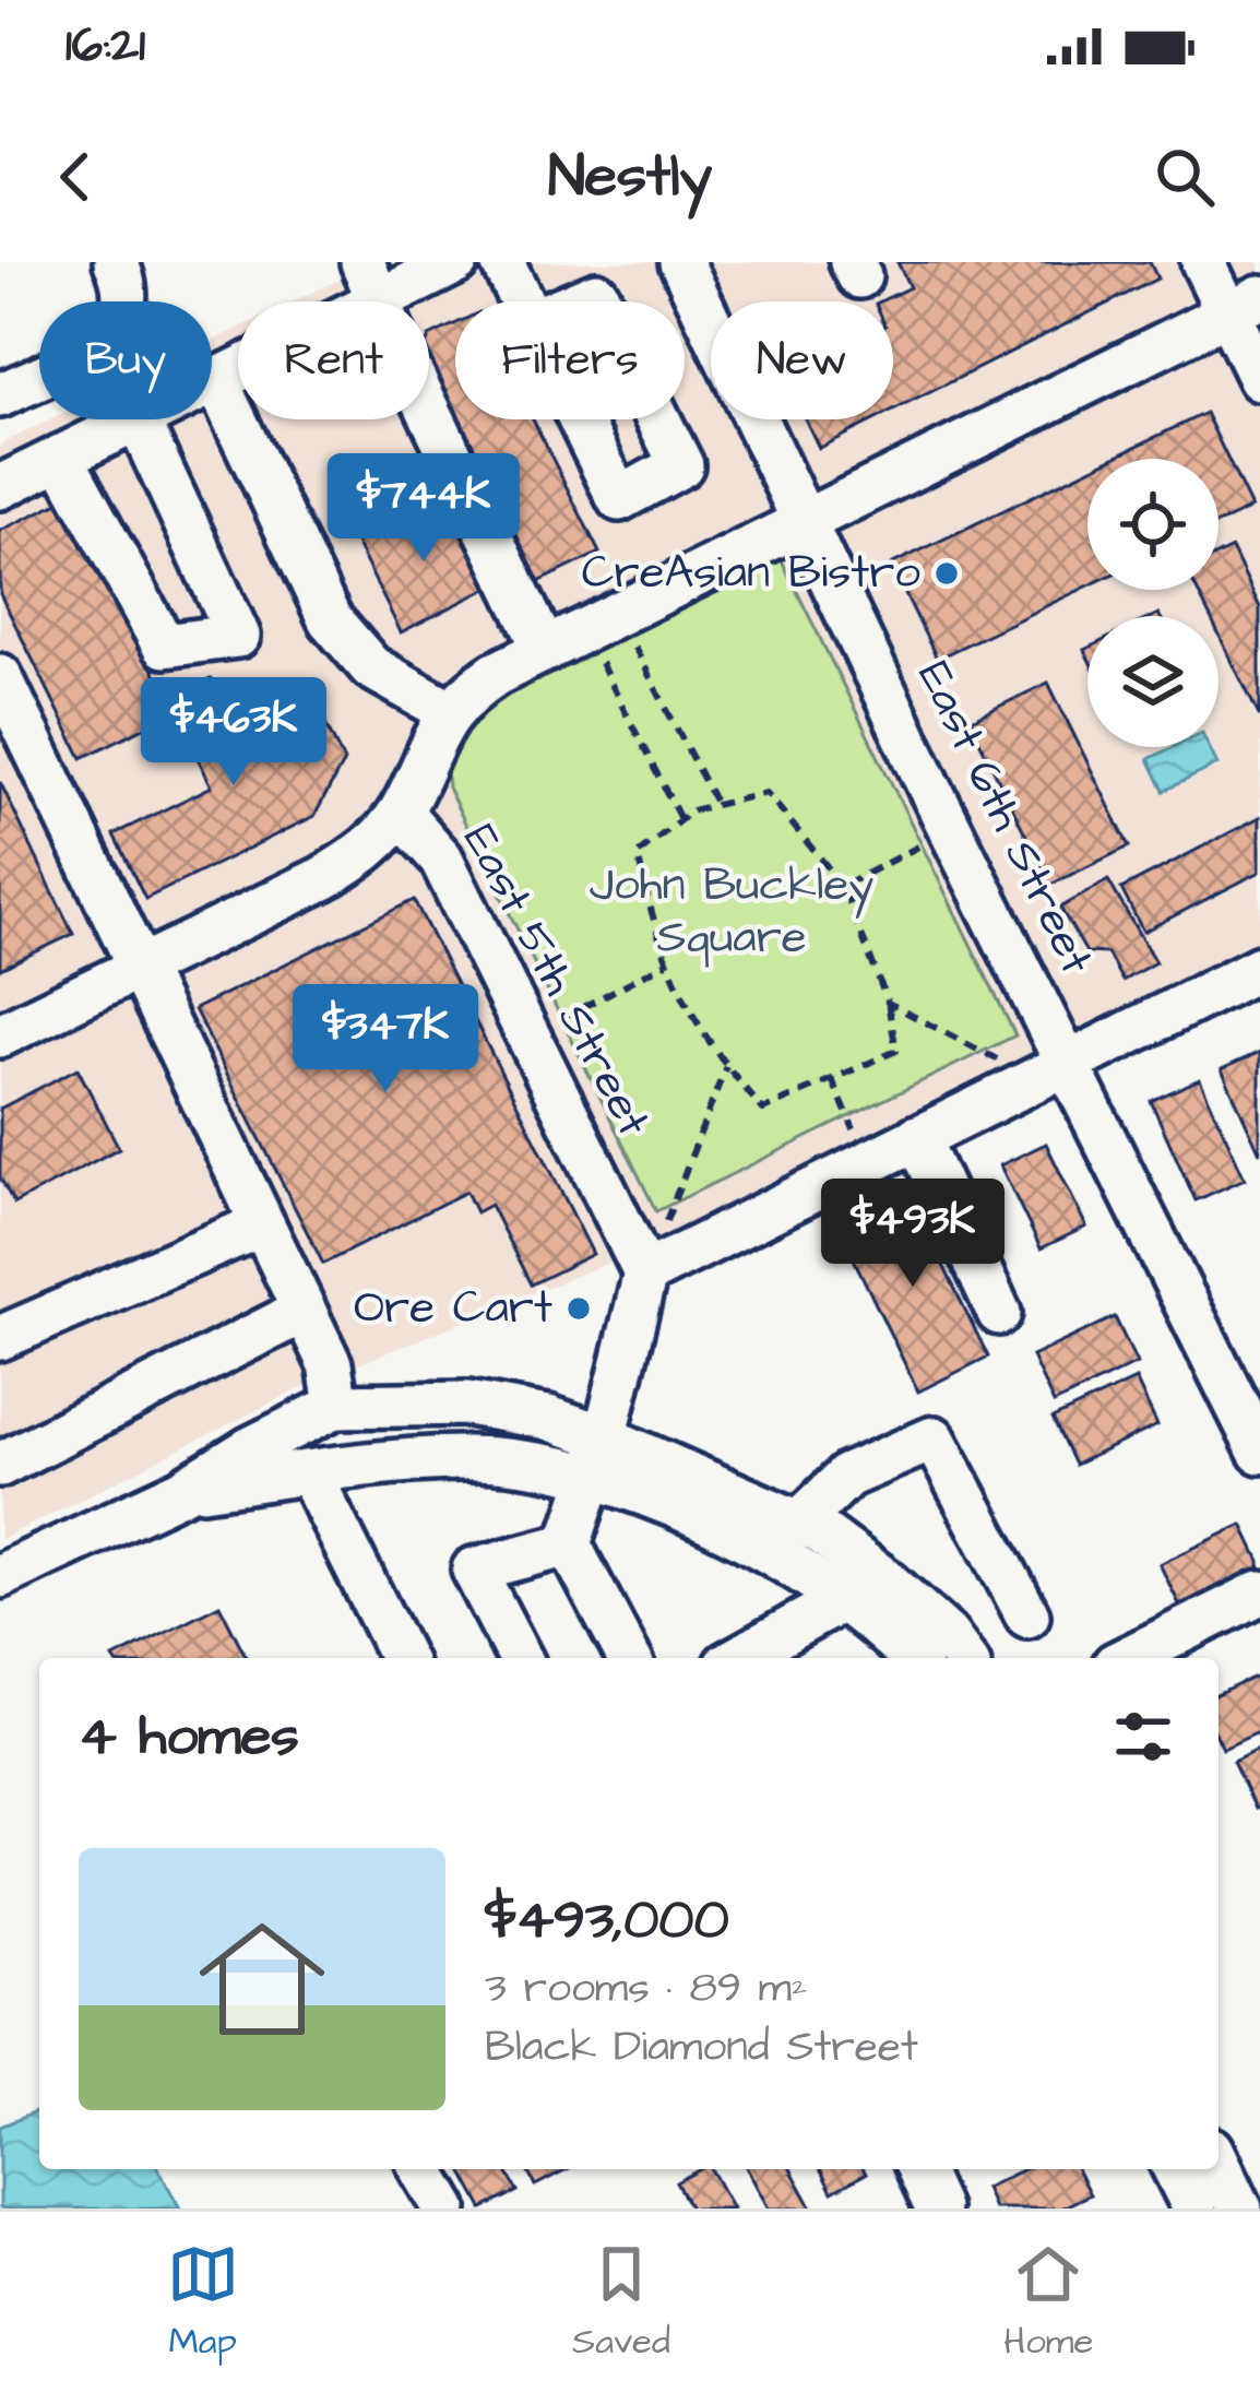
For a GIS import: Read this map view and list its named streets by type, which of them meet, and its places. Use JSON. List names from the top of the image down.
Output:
{
  "streets": {
    "street": ["East 6th Street", "East 5th Street"]
  },
  "parks": ["John Buckley Square"],
  "places": ["CreAsian Bistro", "Ore Cart"],
  "page": {
    "status": "16:21",
    "header": "Nestly",
    "chip": [
      "Buy",
      "Rent",
      "Filters",
      "New"
    ],
    "price": [
      "$744K",
      "$463K",
      "$347K",
      "$493K"
    ],
    "heading": "4 homes",
    "list": [
      {
        "name": "$493,000",
        "note": "3 rooms · 89 m² · Black Diamond Street"
      }
    ],
    "tabs": ["Map", "Saved", "Home"]
  }
}
